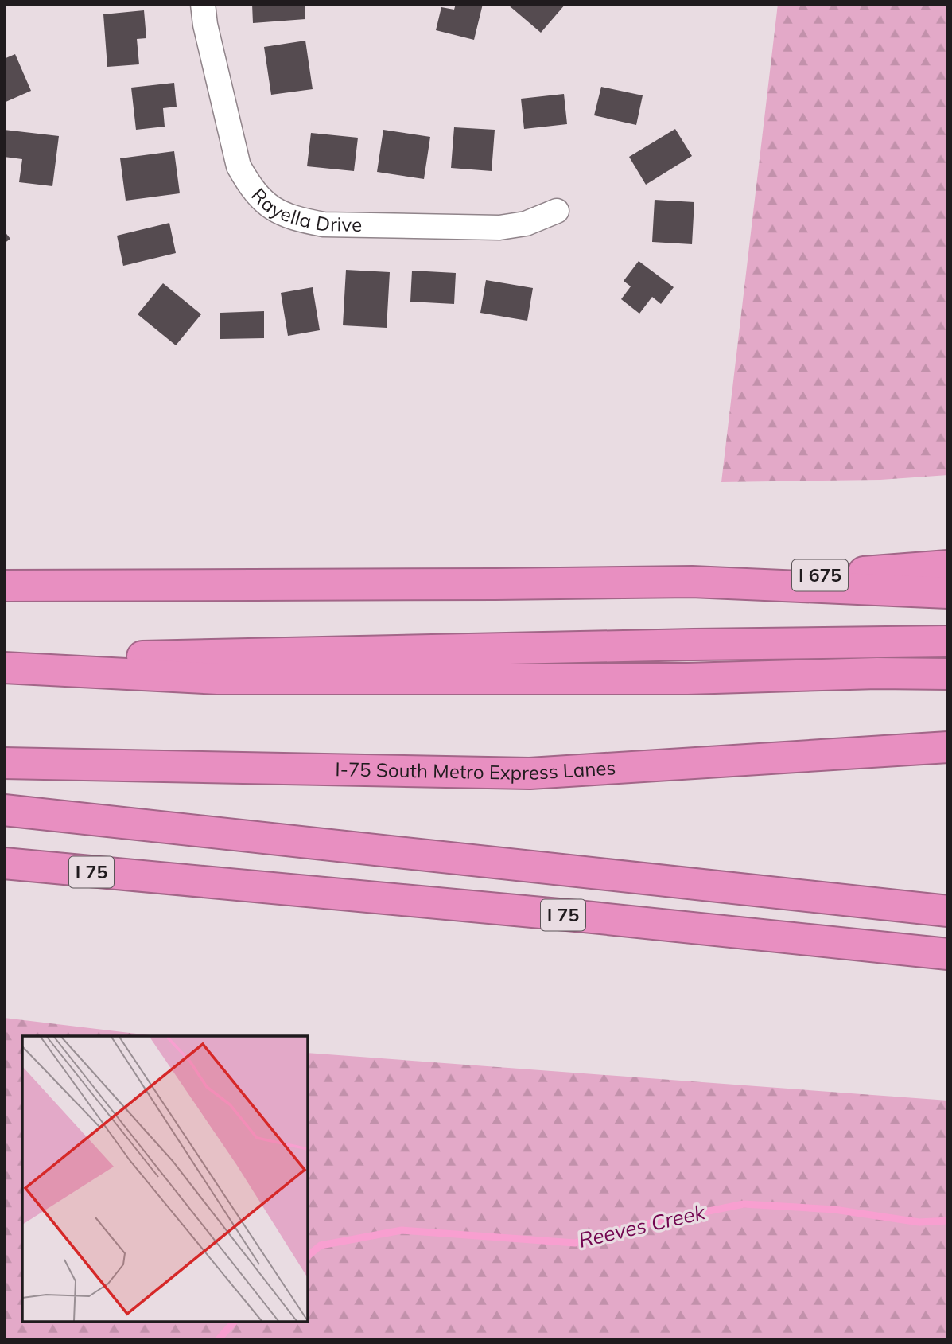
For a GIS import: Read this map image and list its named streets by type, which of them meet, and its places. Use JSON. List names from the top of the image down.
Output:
{
  "streets": {
    "highway": ["I 675", "I-75 South Metro Express Lanes", "I 75"],
    "street": ["Rayella Drive"]
  },
  "water": ["Reeves Creek"]
}
